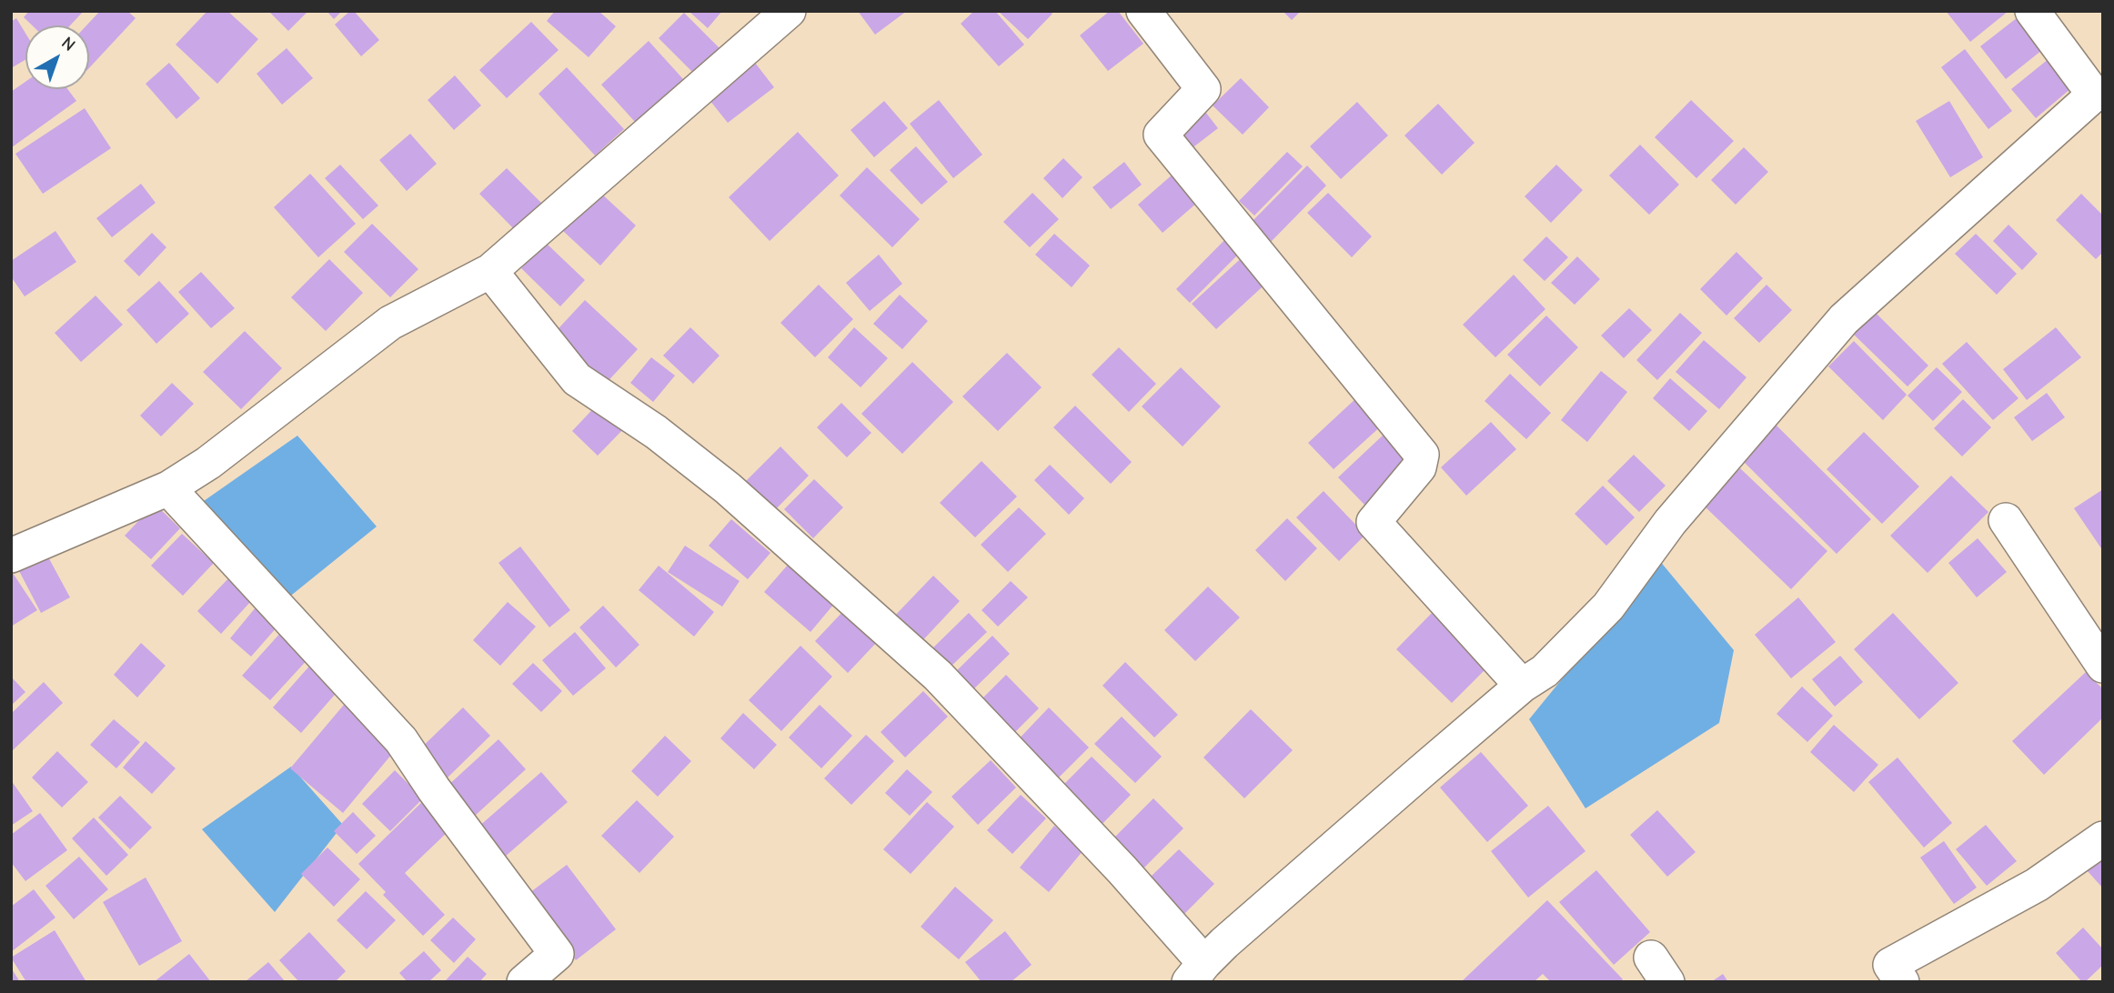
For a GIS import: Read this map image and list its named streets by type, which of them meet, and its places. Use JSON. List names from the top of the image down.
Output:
{
  "north": "top right"
}
